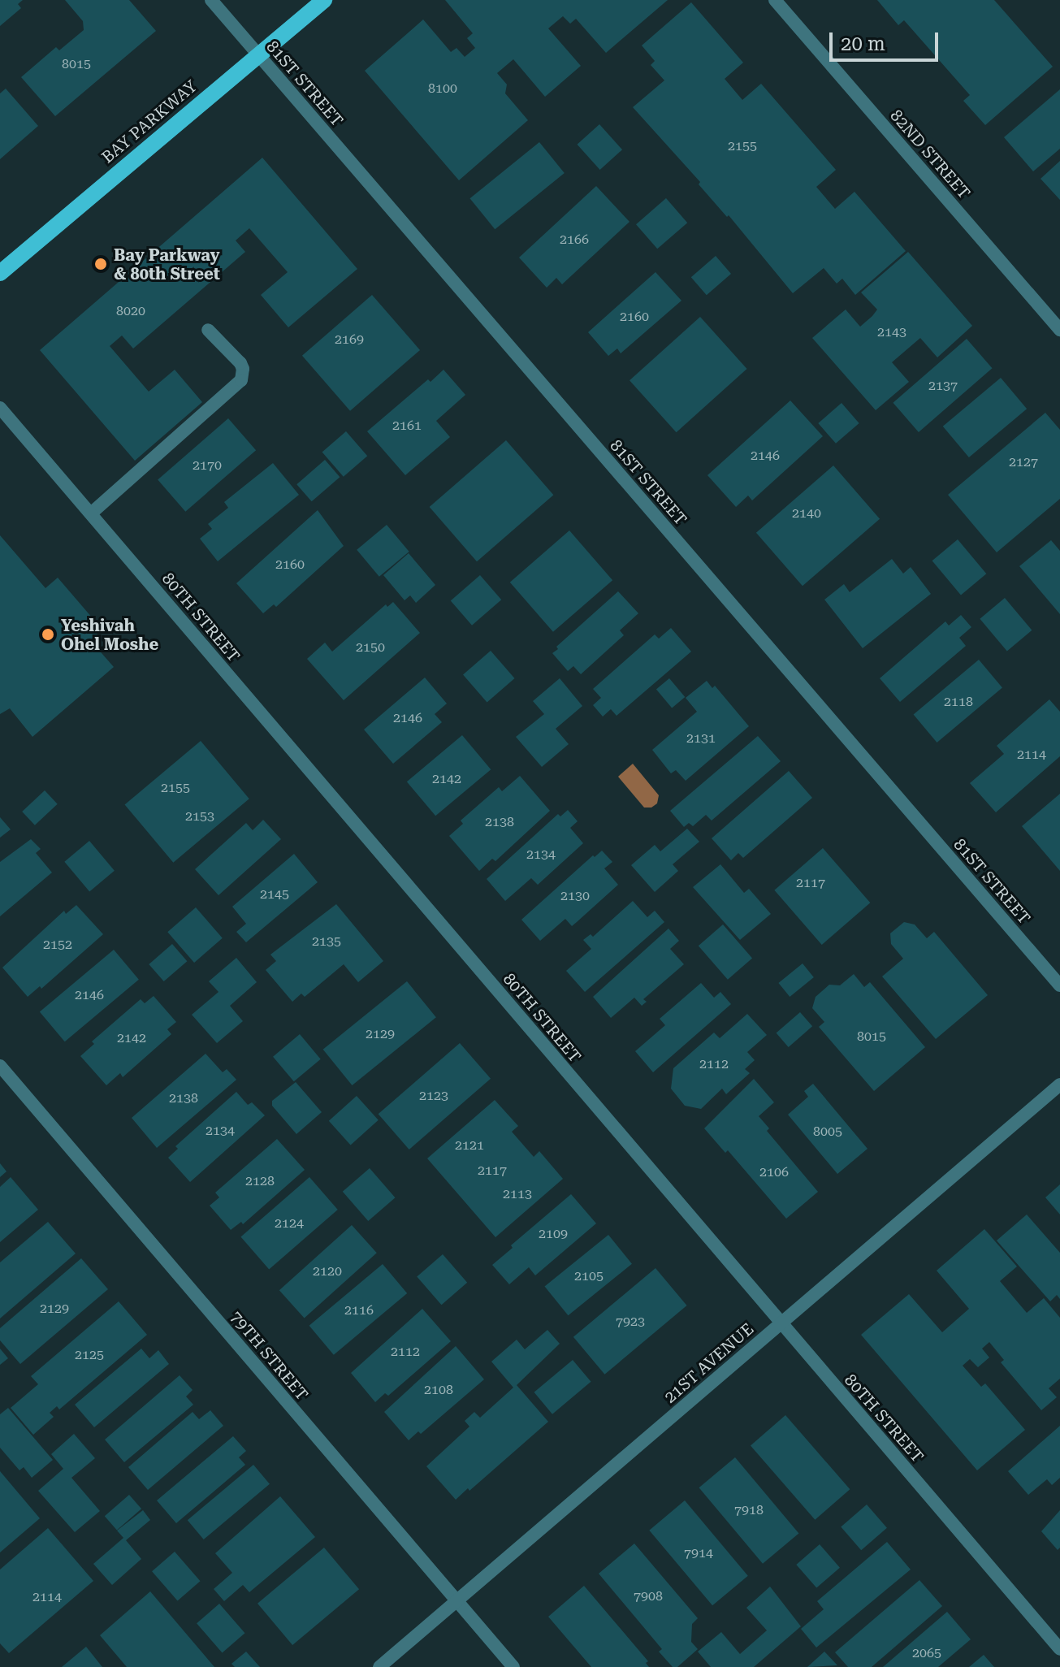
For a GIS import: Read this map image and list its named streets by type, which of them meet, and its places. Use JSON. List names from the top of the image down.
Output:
{
  "streets": {
    "main road": ["BAY PARKWAY"],
    "street": [
      "81ST STREET",
      "82ND STREET",
      "80TH STREET",
      "79TH STREET",
      "21ST AVENUE"
    ]
  },
  "crossings": [
    ["81ST STREET", "BAY PARKWAY"],
    ["80TH STREET", "21ST AVENUE"],
    ["79TH STREET", "21ST AVENUE"]
  ],
  "places": ["Bay Parkway & 80th Street", "Yeshivah Ohel Moshe"],
  "house_numbers": [
    "8015",
    "8100",
    "2155",
    "2166",
    "8020",
    "2160",
    "2143",
    "2169",
    "2137",
    "2161",
    "2146",
    "2127",
    "2170",
    "2140",
    "2160",
    "2150",
    "2118",
    "2146",
    "2131",
    "2114",
    "2142",
    "2155",
    "2153",
    "2138",
    "2134",
    "2117",
    "2145",
    "2130",
    "2135",
    "2152",
    "2146",
    "2129",
    "8015",
    "2142",
    "2112",
    "2123",
    "2138",
    "2134",
    "8005",
    "2121",
    "2117",
    "2106",
    "2128",
    "2113",
    "2124",
    "2109",
    "2120",
    "2105",
    "2129",
    "2116",
    "7923",
    "2112",
    "2125",
    "2108",
    "7918",
    "7914",
    "7908",
    "2114",
    "2065"
  ],
  "scale_bar": "20 m"
}
